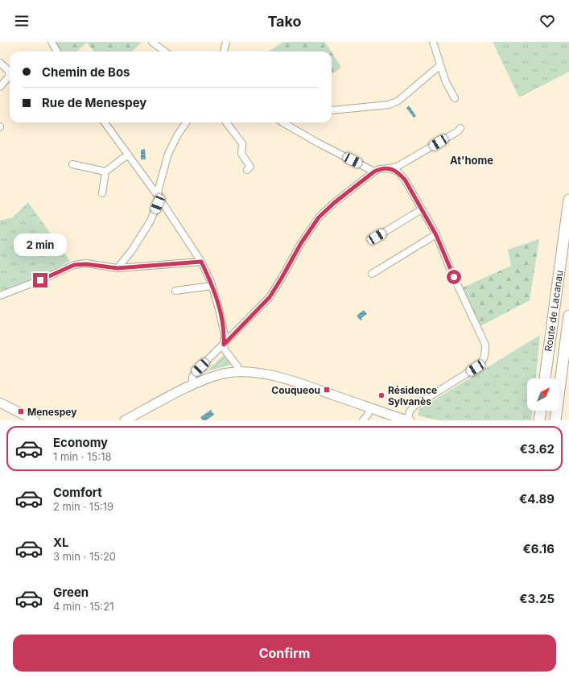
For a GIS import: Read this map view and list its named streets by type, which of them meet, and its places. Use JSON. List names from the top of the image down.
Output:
{
  "streets": {
    "main road": ["Route de Lacanau"]
  },
  "districts": ["At'home"],
  "places": {
    "transit": ["Couqueou", "Menespey"],
    "other": ["Résidence Sylvanès"]
  },
  "north": "top right",
  "page": {
    "header": "Tako",
    "banner": ["Chemin de Bos", "Rue de Menespey"],
    "bubble": "2 min",
    "list": [
      {
        "name": "Economy",
        "note": "1 min · 15:18",
        "value": "€3.62"
      },
      {
        "name": "Comfort",
        "note": "2 min · 15:19",
        "value": "€4.89"
      },
      {
        "name": "XL",
        "note": "3 min · 15:20",
        "value": "€6.16"
      },
      {
        "name": "Green",
        "note": "4 min · 15:21",
        "value": "€3.25"
      }
    ],
    "buttons": "Confirm"
  }
}
